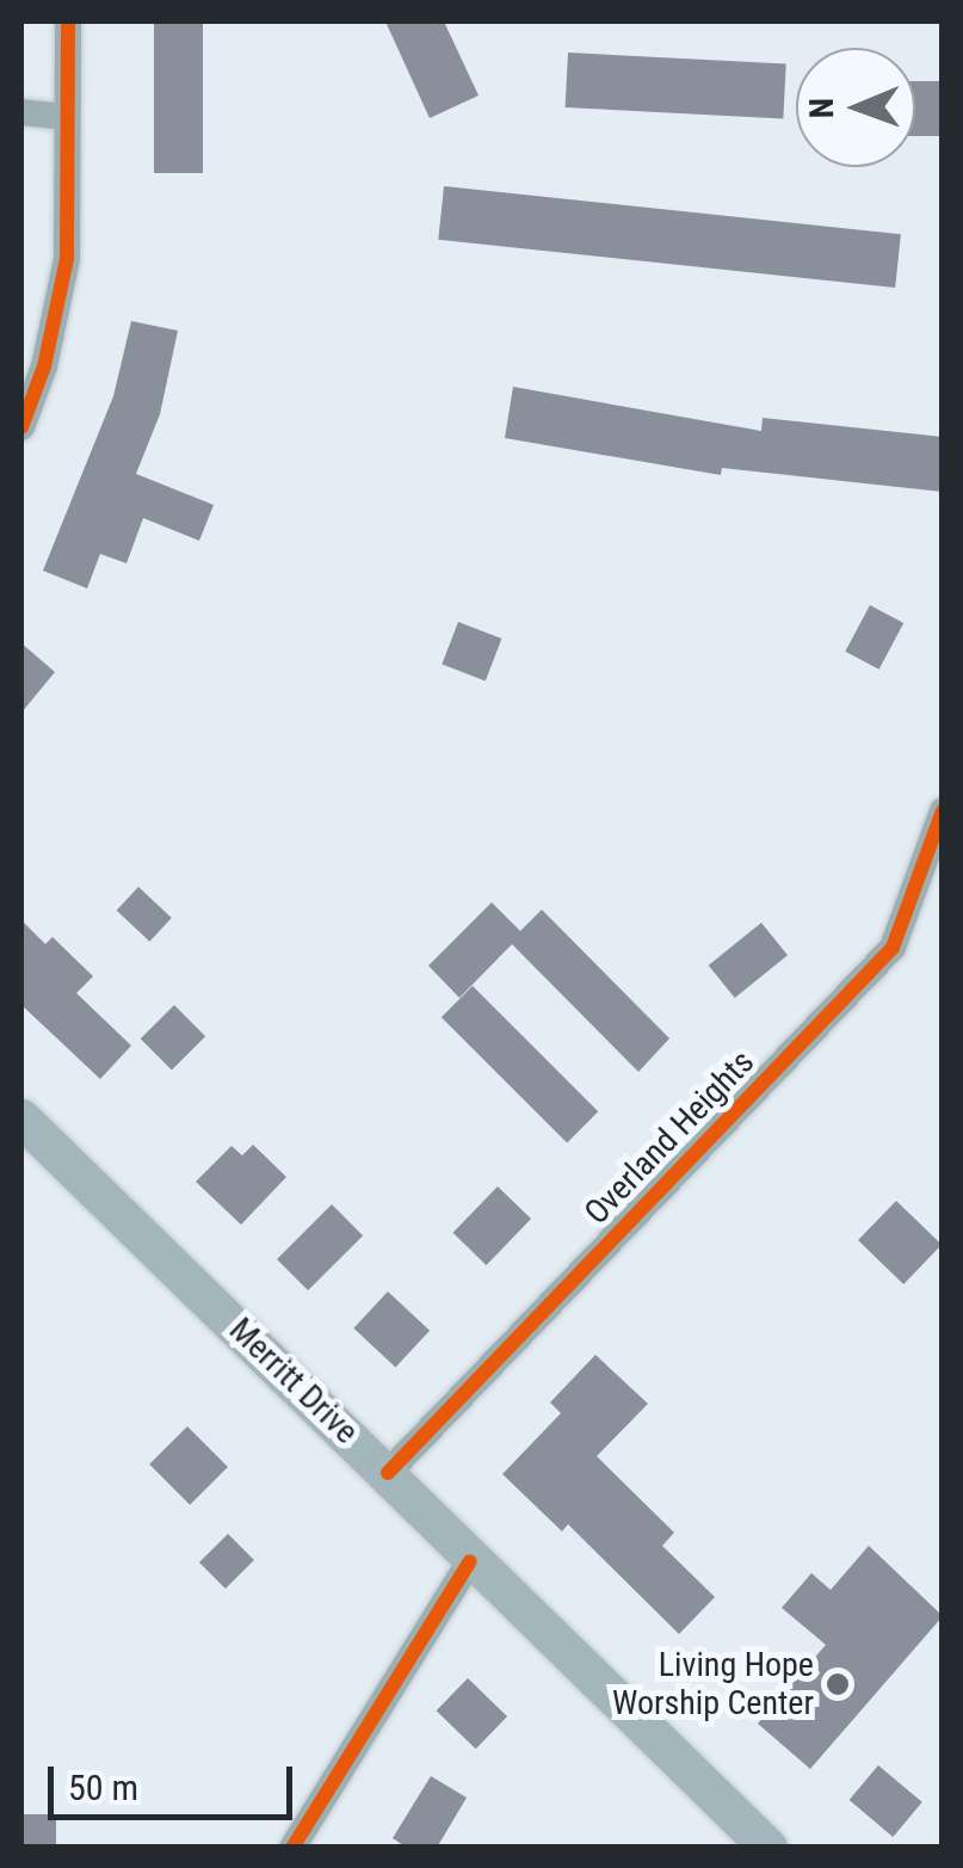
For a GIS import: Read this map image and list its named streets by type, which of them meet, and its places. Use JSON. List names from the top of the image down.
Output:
{
  "streets": {
    "main road": ["Merritt Drive"],
    "street": ["Overland Heights"]
  },
  "crossings": [
    ["Overland Heights", "Merritt Drive"]
  ],
  "places": ["Living Hope Worship Center"],
  "scale_bar": "50 m",
  "north": "left"
}
